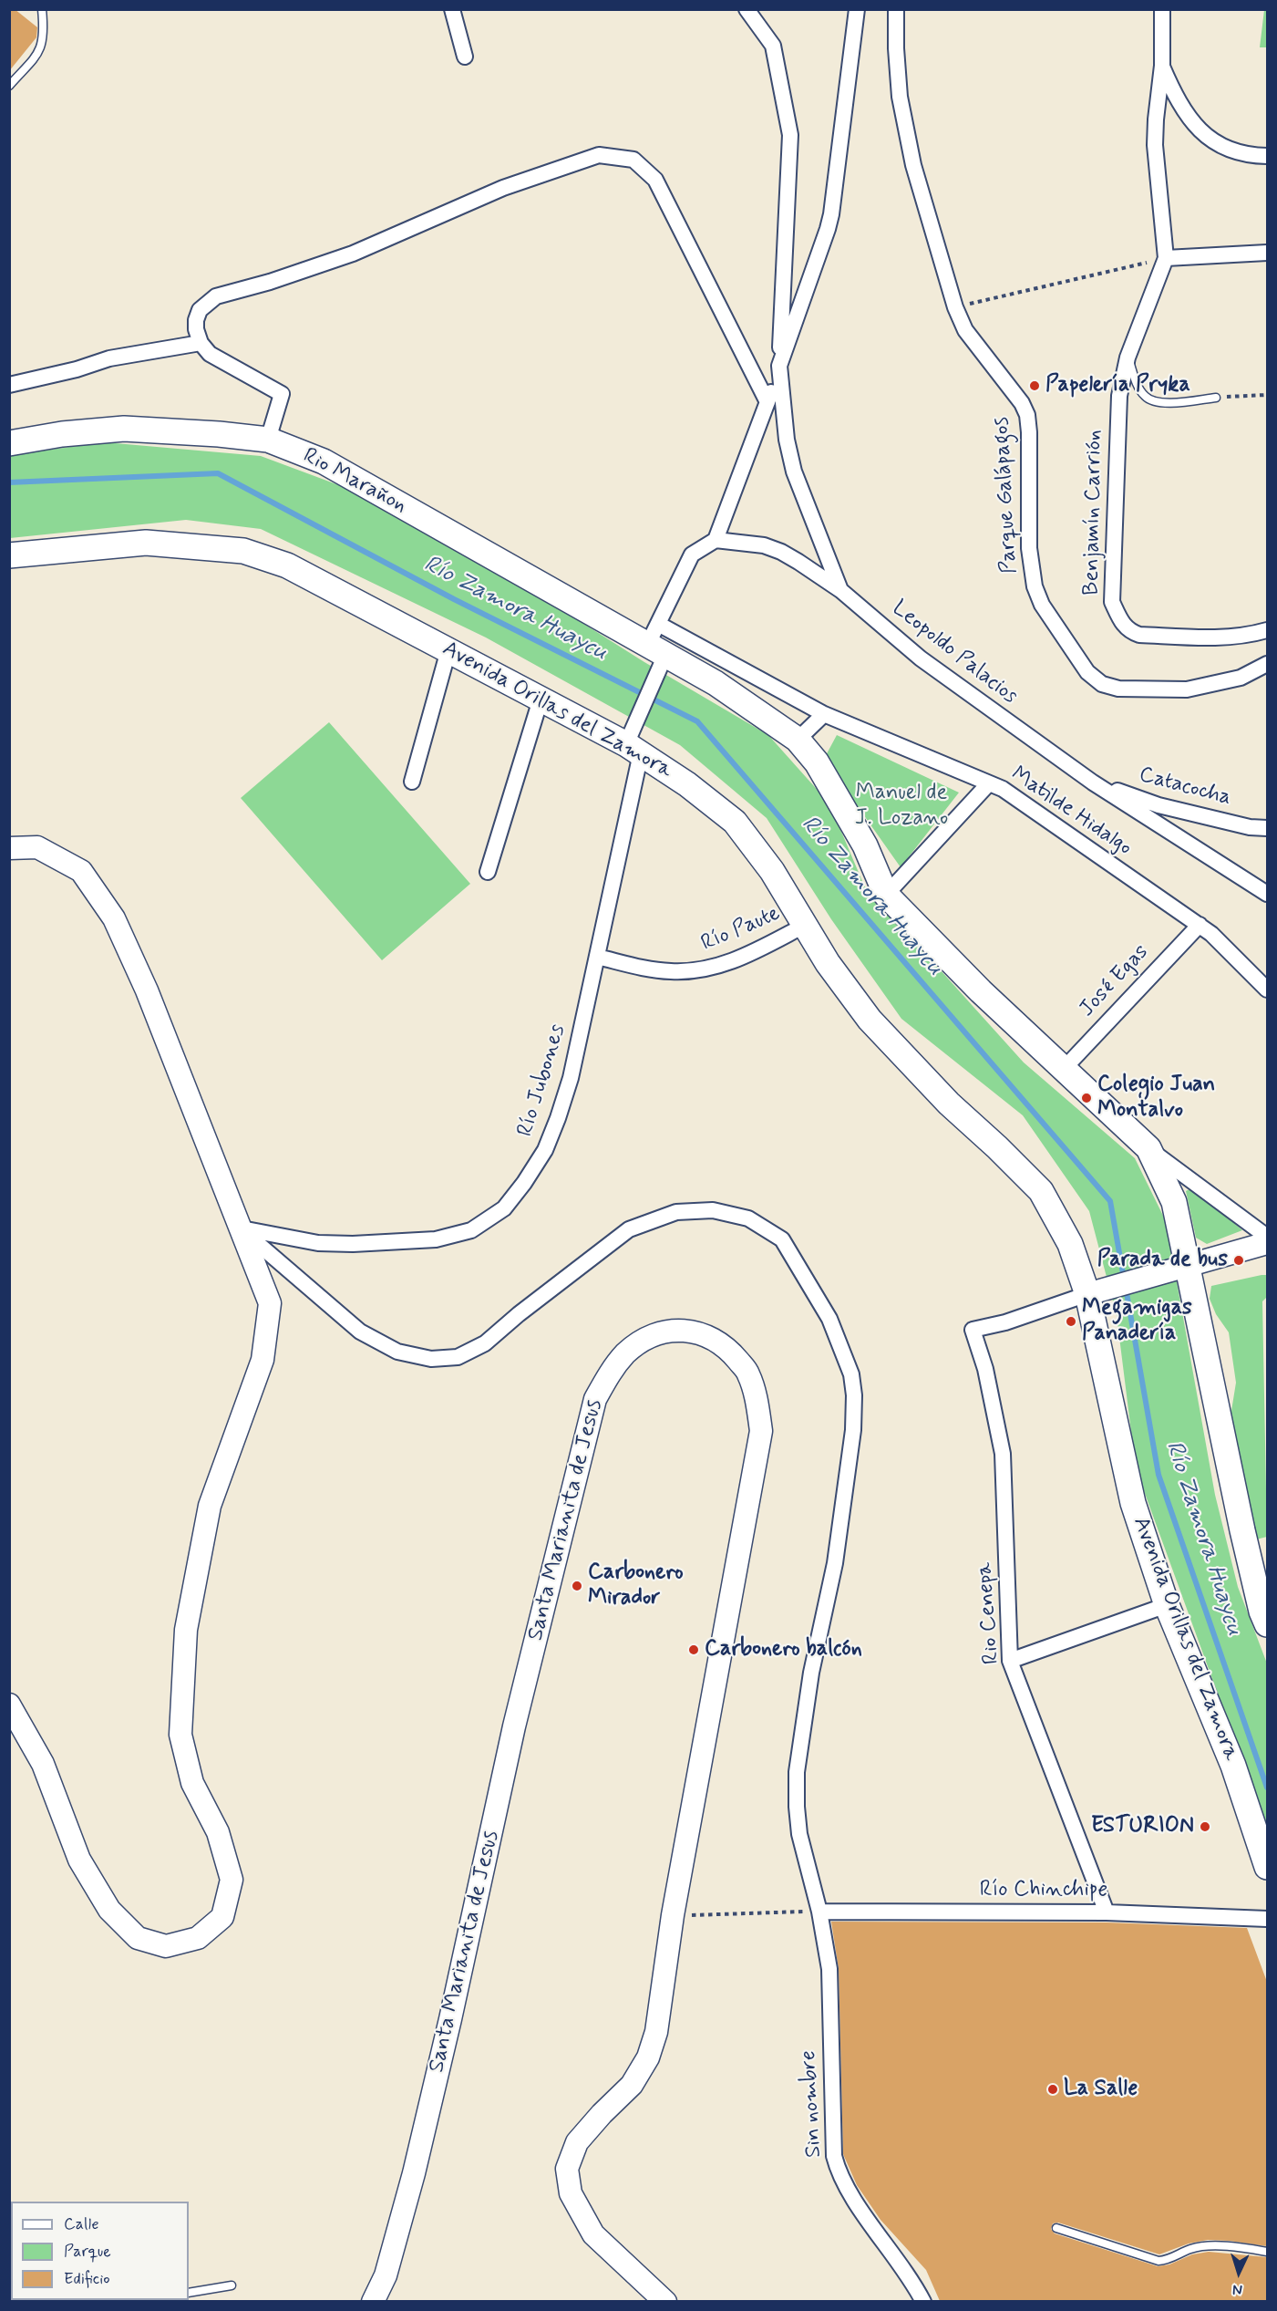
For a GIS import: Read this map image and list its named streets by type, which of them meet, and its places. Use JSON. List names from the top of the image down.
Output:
{
  "streets": {
    "main road": ["Rio Marañon", "Avenida Orillas del Zamora", "Santa Marianita de Jesus"],
    "street": [
      "Parque Galápagos",
      "Benjamín Carrión",
      "Leopoldo Palacios",
      "Catacocha",
      "Matilde Hidalgo",
      "Río Paute",
      "José Egas",
      "Río Jubones",
      "Rio Cenepa",
      "Río Chinchipe",
      "Sin nombre"
    ]
  },
  "crossings": [
    ["Rio Marañon", "Río Jubones"],
    ["Leopoldo Palacios", "Catacocha"],
    ["Avenida Orillas del Zamora", "Río Paute"],
    ["Avenida Orillas del Zamora", "Río Jubones"],
    ["Avenida Orillas del Zamora", "Rio Cenepa"],
    ["Matilde Hidalgo", "José Egas"],
    ["Río Paute", "Río Jubones"],
    ["Río Jubones", "Sin nombre"],
    ["Rio Cenepa", "Río Chinchipe"],
    ["Río Chinchipe", "Sin nombre"]
  ],
  "water": ["Río Zamora Huaycu"],
  "parks": ["Manuel de J. Lozano"],
  "places": [
    "Papelería Pryka",
    "Colegio Juan Montalvo",
    "Parada de bus",
    "Megamigas Panadería",
    "Carbonero Mirador",
    "Carbonero balcón",
    "ESTURION",
    "La Salle"
  ],
  "legend": ["Calle", "Parque", "Edificio"],
  "north": "bottom"
}
